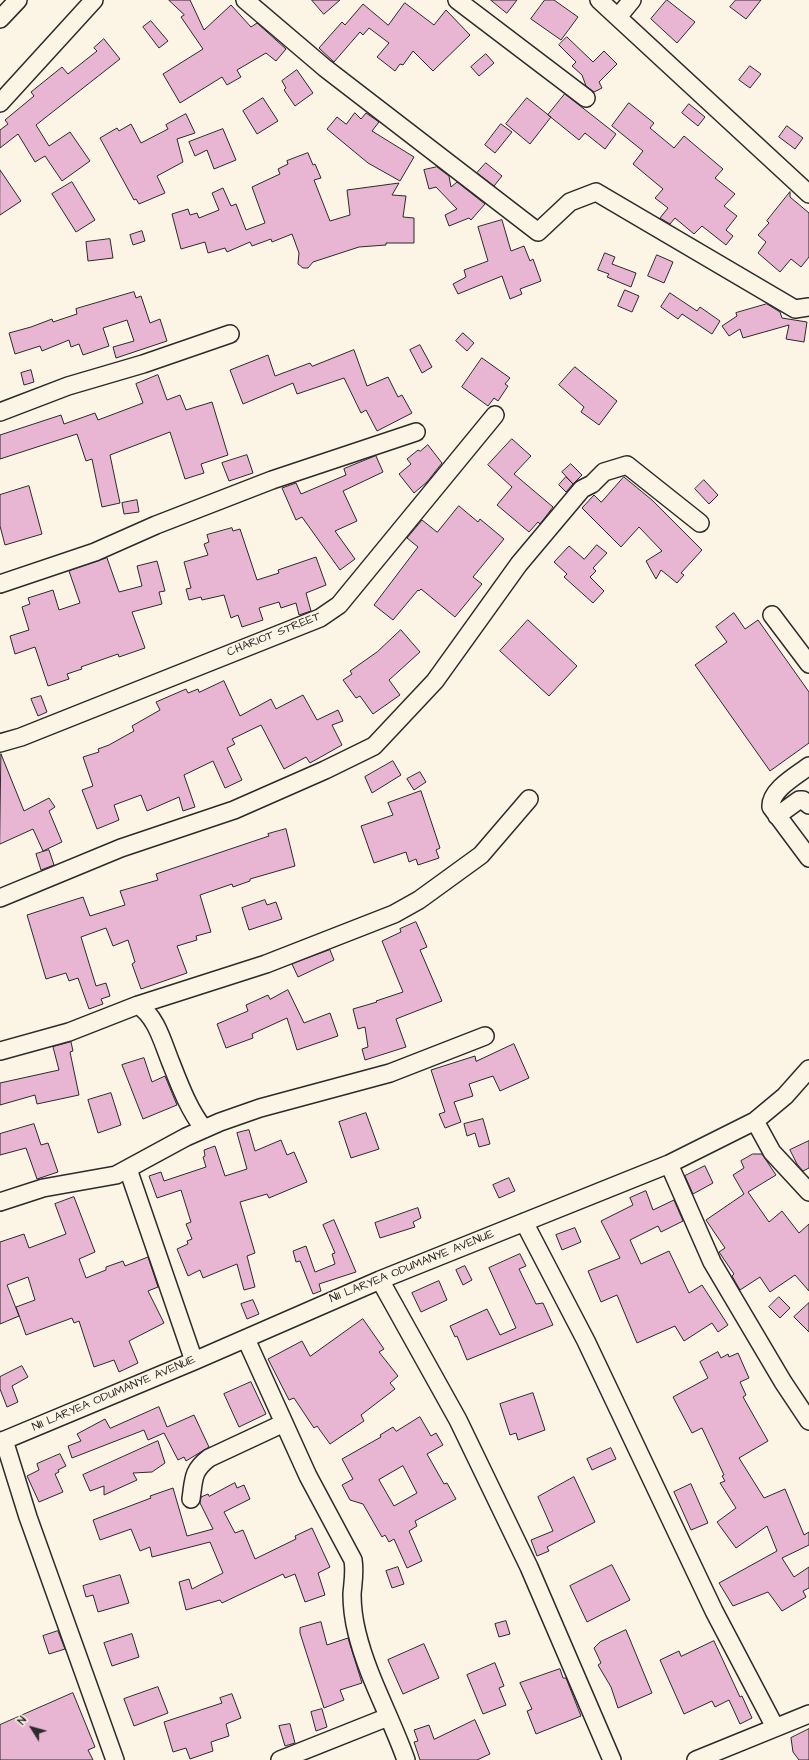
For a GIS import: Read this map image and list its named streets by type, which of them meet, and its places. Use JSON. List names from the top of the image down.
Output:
{
  "streets": {
    "street": ["CHARIOT STREET", "NII LARYEA ODUMANYE AVENUE"]
  },
  "north": "top left"
}
